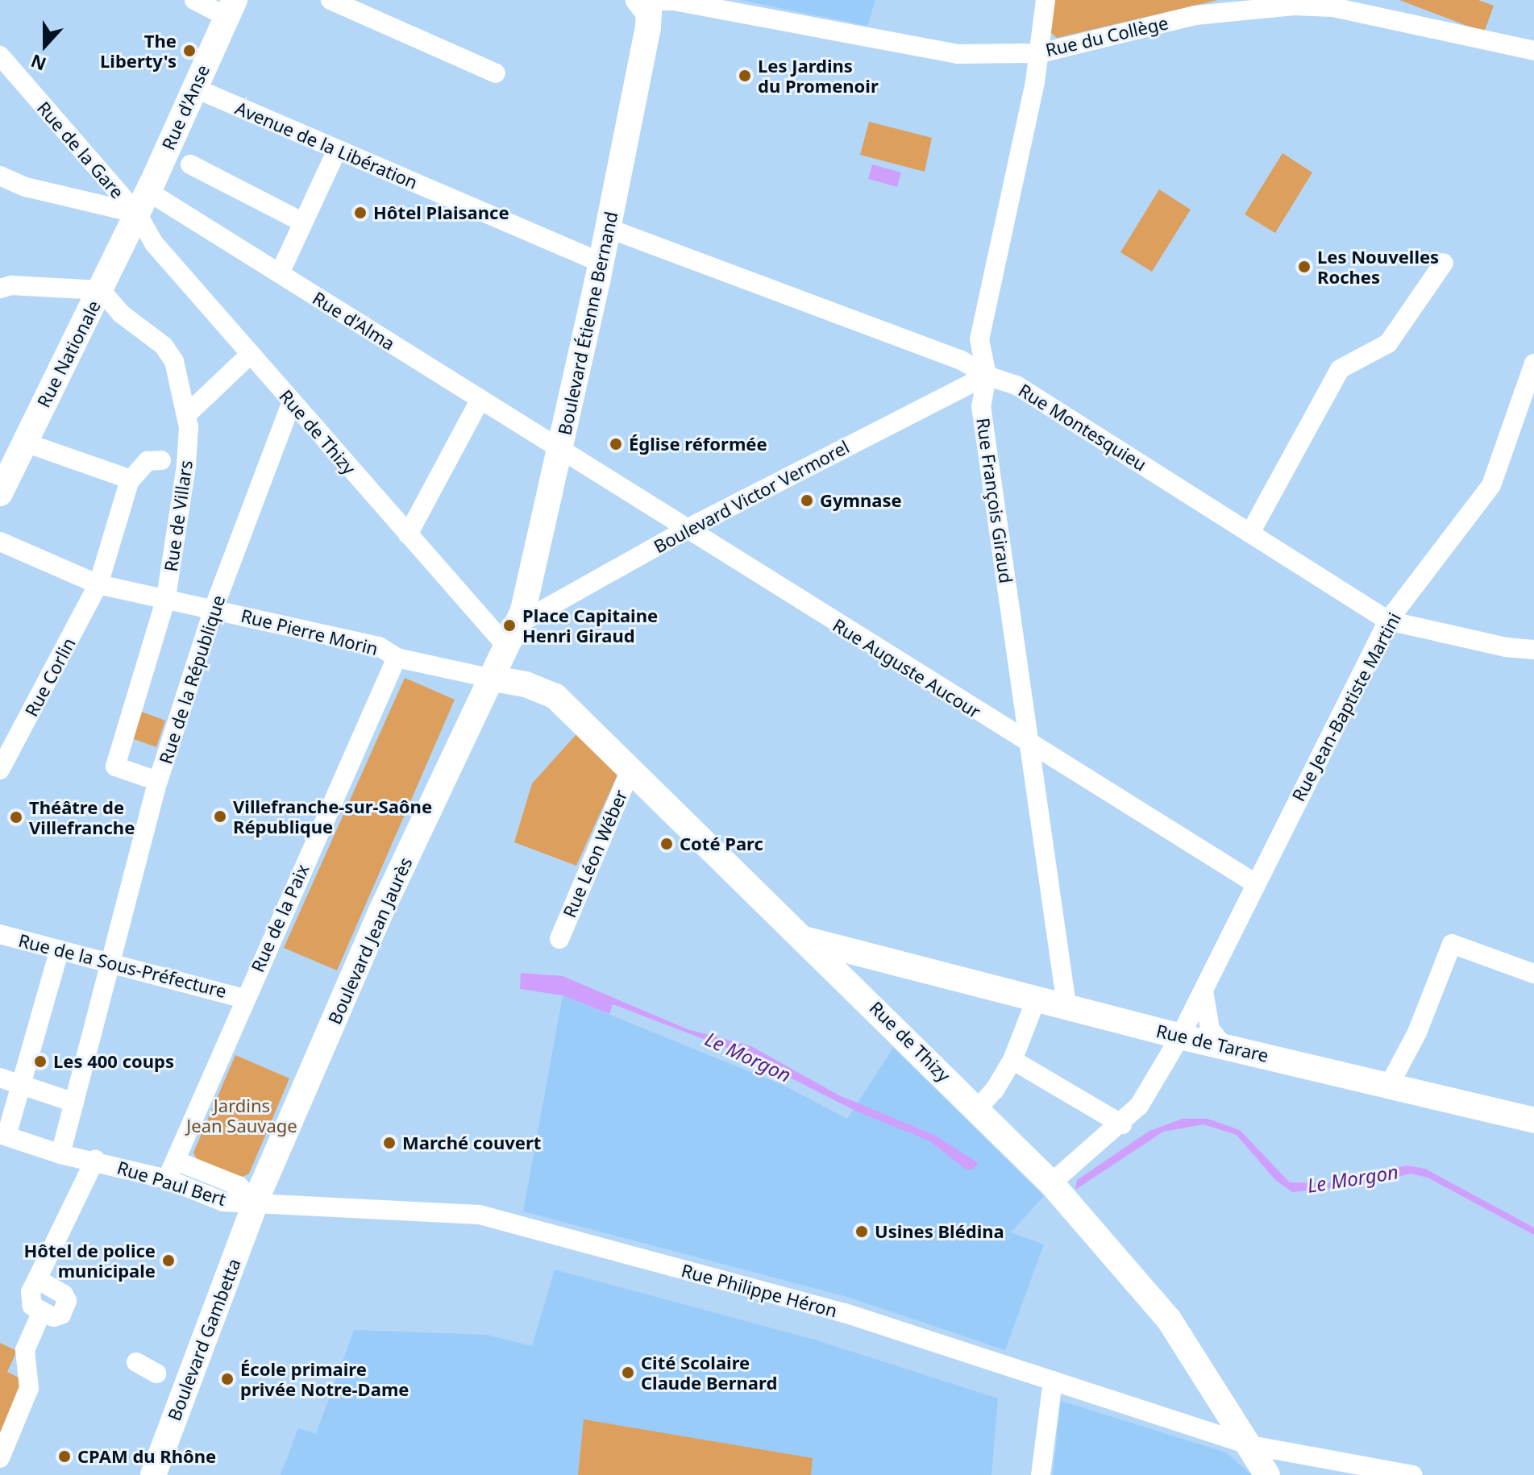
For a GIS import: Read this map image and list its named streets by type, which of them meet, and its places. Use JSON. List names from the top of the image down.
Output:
{
  "streets": {
    "main road": [
      "Rue d'Anse",
      "Boulevard Étienne Bernand",
      "Rue Nationale",
      "Rue de Thizy",
      "Boulevard Jean Jaurès",
      "Rue de Tarare",
      "Boulevard Gambetta"
    ],
    "street": [
      "Rue du Collège",
      "Avenue de la Libération",
      "Rue de la Gare",
      "Rue d'Alma",
      "Rue Montesquieu",
      "Boulevard Victor Vermorel",
      "Rue François Giraud",
      "Rue de Villars",
      "Rue Pierre Morin",
      "Rue Auguste Aucour",
      "Rue Corlin",
      "Rue de la République",
      "Rue Jean-Baptiste Martini",
      "Rue Léon Wéber",
      "Rue de la Paix",
      "Rue de la Sous-Préfecture",
      "Rue Paul Bert",
      "Rue Philippe Héron"
    ]
  },
  "crossings": [
    ["Rue du Collège", "Boulevard Étienne Bernand"],
    ["Rue du Collège", "Rue François Giraud"],
    ["Rue d'Anse", "Avenue de la Libération"],
    ["Rue d'Anse", "Rue de la Gare"],
    ["Rue d'Anse", "Rue d'Alma"],
    ["Rue d'Anse", "Rue Nationale"],
    ["Rue d'Anse", "Rue de Thizy"],
    ["Avenue de la Libération", "Boulevard Étienne Bernand"],
    ["Rue de la Gare", "Rue d'Alma"],
    ["Rue de la Gare", "Rue Nationale"],
    ["Rue de la Gare", "Rue de Thizy"],
    ["Rue d'Alma", "Boulevard Étienne Bernand"],
    ["Rue d'Alma", "Rue Nationale"],
    ["Rue d'Alma", "Rue de Thizy"],
    ["Rue d'Alma", "Rue Auguste Aucour"],
    ["Boulevard Étienne Bernand", "Rue Montesquieu"],
    ["Boulevard Étienne Bernand", "Rue de Thizy"],
    ["Boulevard Étienne Bernand", "Boulevard Victor Vermorel"],
    ["Boulevard Étienne Bernand", "Rue Auguste Aucour"],
    ["Rue Nationale", "Rue de Thizy"],
    ["Rue Nationale", "Rue de Villars"],
    ["Rue Montesquieu", "Boulevard Victor Vermorel"],
    ["Rue Montesquieu", "Rue François Giraud"],
    ["Rue Montesquieu", "Rue Jean-Baptiste Martini"],
    ["Rue de Thizy", "Boulevard Victor Vermorel"],
    ["Rue de Thizy", "Rue Pierre Morin"],
    ["Rue de Thizy", "Rue de la République"],
    ["Rue de Thizy", "Rue Jean-Baptiste Martini"],
    ["Rue de Thizy", "Rue Léon Wéber"],
    ["Rue de Thizy", "Boulevard Jean Jaurès"],
    ["Rue de Thizy", "Rue de Tarare"],
    ["Rue de Thizy", "Rue Philippe Héron"],
    ["Boulevard Victor Vermorel", "Rue François Giraud"],
    ["Boulevard Victor Vermorel", "Rue Auguste Aucour"],
    ["Rue François Giraud", "Rue Auguste Aucour"],
    ["Rue François Giraud", "Rue de Tarare"],
    ["Rue de Villars", "Rue Pierre Morin"],
    ["Rue de Villars", "Rue de la République"],
    ["Rue Pierre Morin", "Rue Corlin"],
    ["Rue Pierre Morin", "Rue de la République"],
    ["Rue Pierre Morin", "Rue de la Paix"],
    ["Rue Pierre Morin", "Boulevard Jean Jaurès"],
    ["Rue Auguste Aucour", "Rue Jean-Baptiste Martini"],
    ["Rue de la République", "Rue de la Sous-Préfecture"],
    ["Rue de la République", "Rue Paul Bert"],
    ["Rue Jean-Baptiste Martini", "Rue de Tarare"],
    ["Rue de la Paix", "Rue de la Sous-Préfecture"],
    ["Rue de la Paix", "Rue Paul Bert"],
    ["Boulevard Jean Jaurès", "Rue Paul Bert"],
    ["Boulevard Jean Jaurès", "Rue Philippe Héron"],
    ["Boulevard Jean Jaurès", "Boulevard Gambetta"],
    ["Rue Paul Bert", "Rue Philippe Héron"],
    ["Rue Paul Bert", "Boulevard Gambetta"],
    ["Rue Philippe Héron", "Boulevard Gambetta"]
  ],
  "water": ["Le Morgon"],
  "parks": ["Jardins Jean Sauvage"],
  "places": [
    "The Liberty's",
    "Les Jardins du Promenoir",
    "Hôtel Plaisance",
    "Les Nouvelles Roches",
    "Église réformée",
    "Gymnase",
    "Place Capitaine Henri Giraud",
    "Villefranche-sur-Saône République",
    "Théâtre de Villefranche",
    "Coté Parc",
    "Les 400 coups",
    "Marché couvert",
    "Usines Blédina",
    "Hôtel de police municipale",
    "Cité Scolaire Claude Bernard",
    "École primaire privée Notre-Dame",
    "CPAM du Rhône"
  ],
  "north": "bottom"
}
